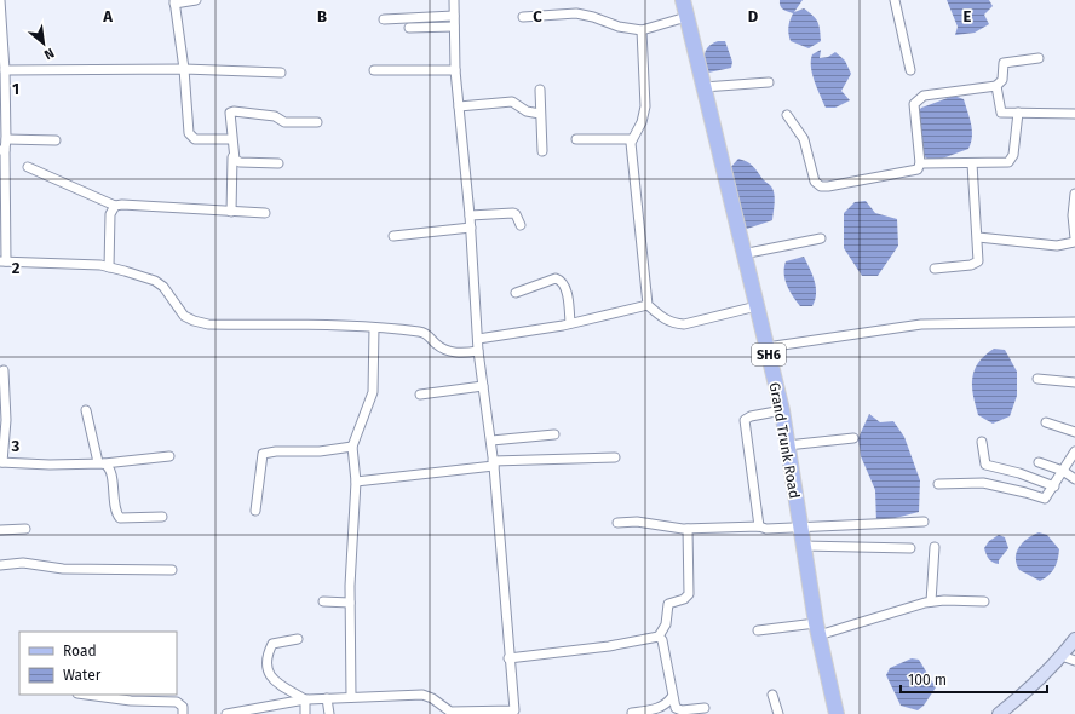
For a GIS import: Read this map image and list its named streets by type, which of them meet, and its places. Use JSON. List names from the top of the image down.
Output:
{
  "streets": {
    "main road": ["SH6", "Grand Trunk Road"]
  },
  "legend": ["Road", "Water"],
  "scale_bar": "100 m",
  "north": "bottom right",
  "grid": {
    "columns": [
      "A",
      "B",
      "C",
      "D",
      "E"
    ],
    "rows": ["1", "2", "3"]
  }
}
